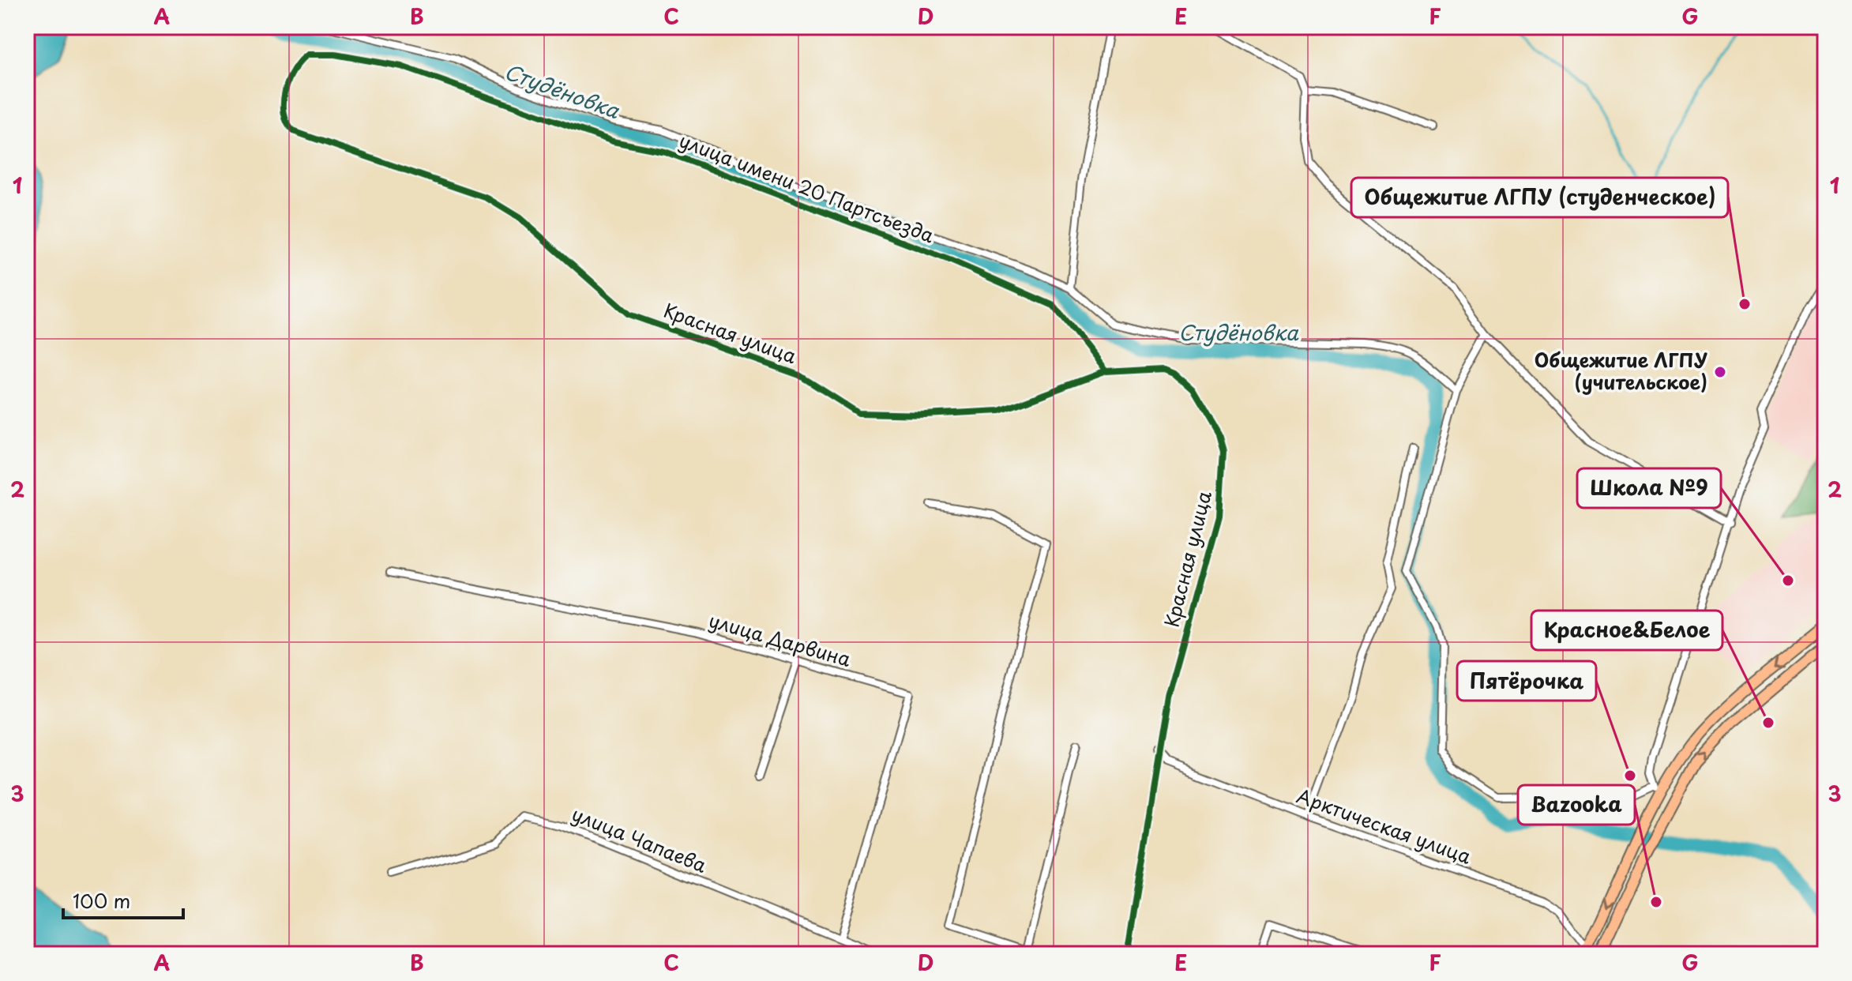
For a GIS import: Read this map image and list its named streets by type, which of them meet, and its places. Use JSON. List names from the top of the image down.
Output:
{
  "streets": {
    "street": [
      "улица имени 20 Партсъезда",
      "Красная улица",
      "улица Дарвина",
      "Арктическая улица",
      "улица Чапаева"
    ]
  },
  "crossings": [
    ["улица имени 20 Партсъезда", "Красная улица"],
    ["Красная улица", "Арктическая улица"],
    ["улица Дарвина", "улица Чапаева"]
  ],
  "water": ["Студёновка"],
  "places": [
    "Общежитие ЛГПУ (студенческое)",
    "Общежитие ЛГПУ (учительское)",
    "Школа №9",
    "Красное&Белое",
    "Пятёрочка",
    "Bazooka"
  ],
  "scale_bar": "100 m",
  "grid": {
    "columns": [
      "A",
      "B",
      "C",
      "D",
      "E",
      "F",
      "G"
    ],
    "rows": ["1", "2", "3"]
  }
}
